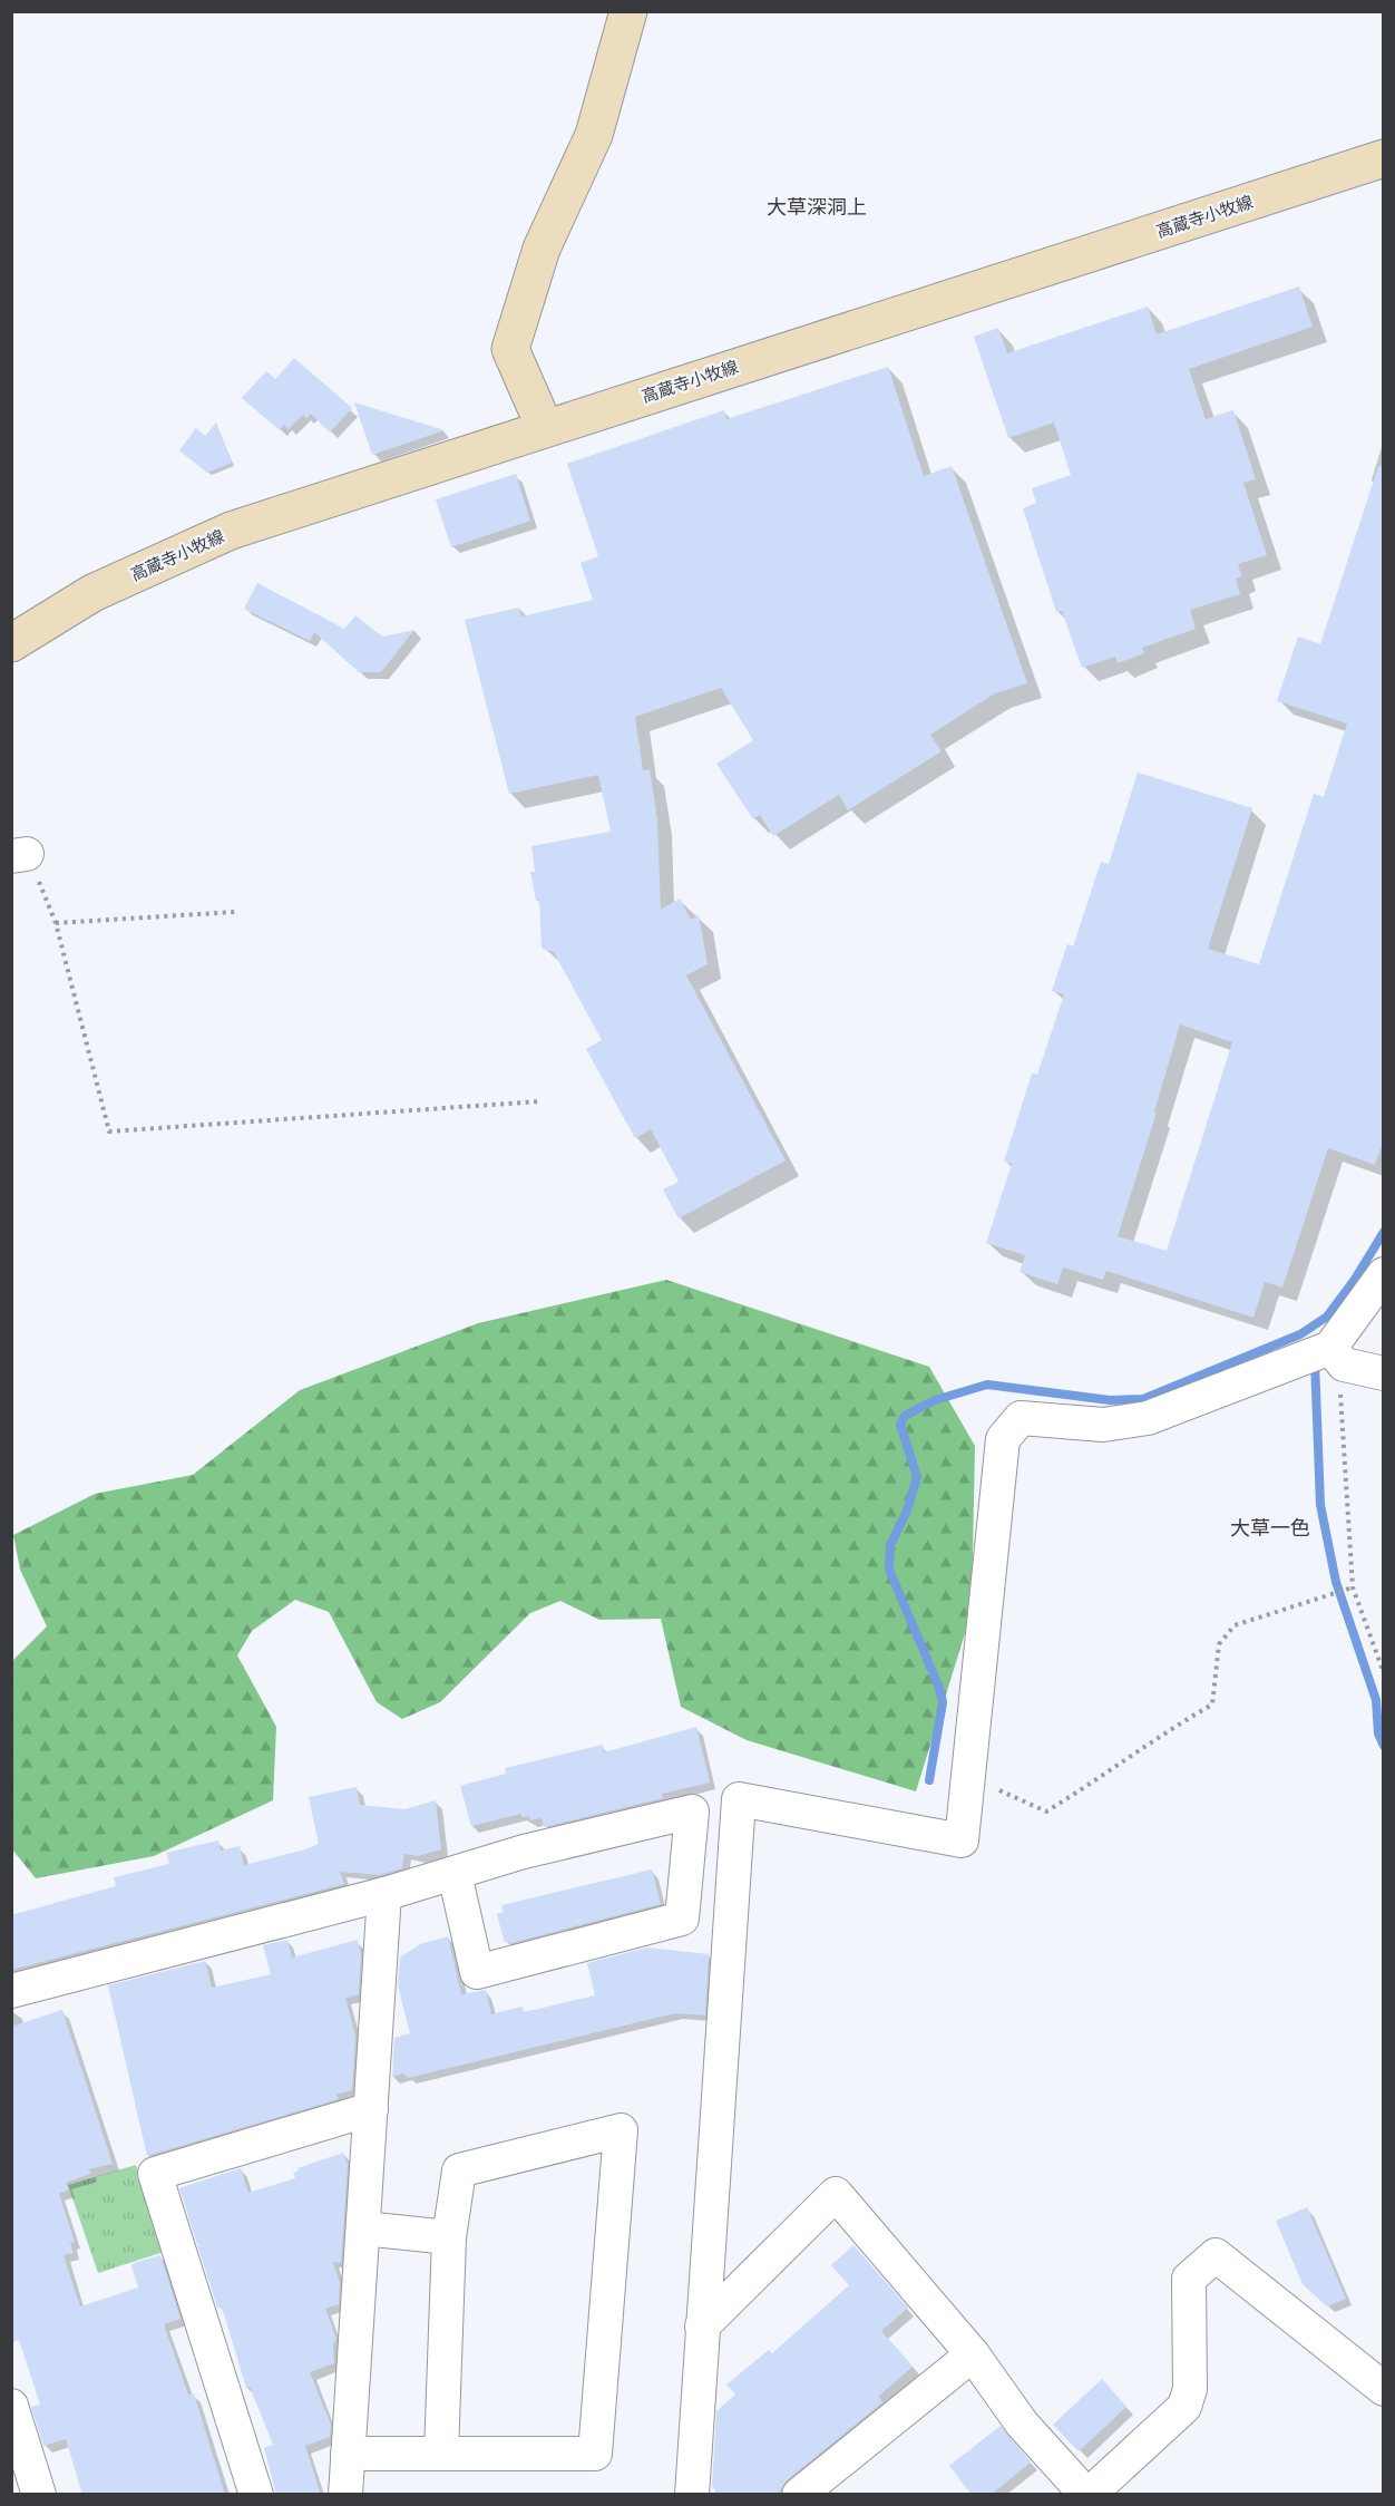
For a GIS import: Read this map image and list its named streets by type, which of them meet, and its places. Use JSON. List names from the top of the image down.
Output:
{
  "streets": {
    "main road": ["高蔵寺小牧線"]
  },
  "districts": ["大草深洞上", "大草一色"]
}
